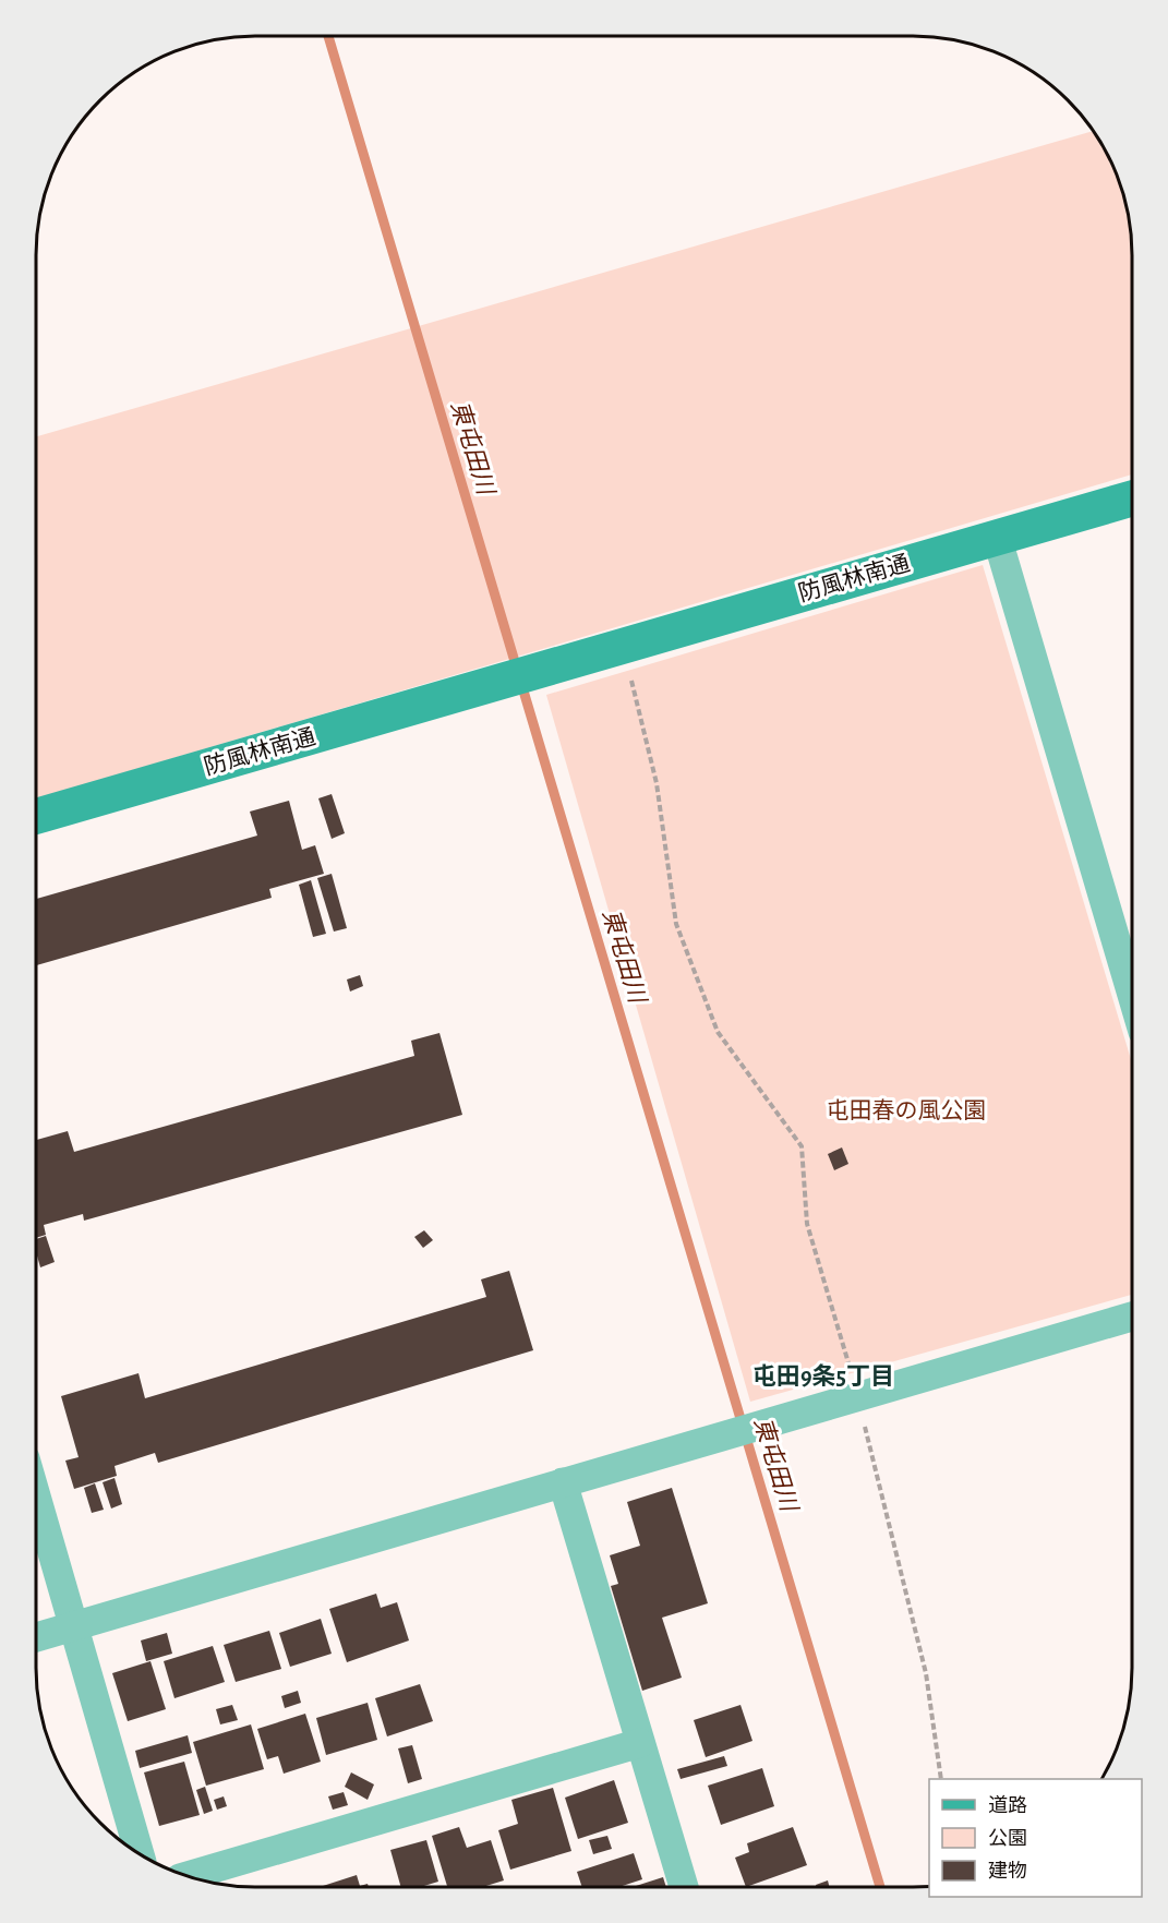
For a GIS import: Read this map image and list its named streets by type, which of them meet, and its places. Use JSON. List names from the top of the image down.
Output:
{
  "streets": {
    "street": ["防風林南通"]
  },
  "districts": ["屯田9条5丁目"],
  "water": ["東屯田川"],
  "parks": ["屯田春の風公園"],
  "legend": ["道路", "公園", "建物"]
}
